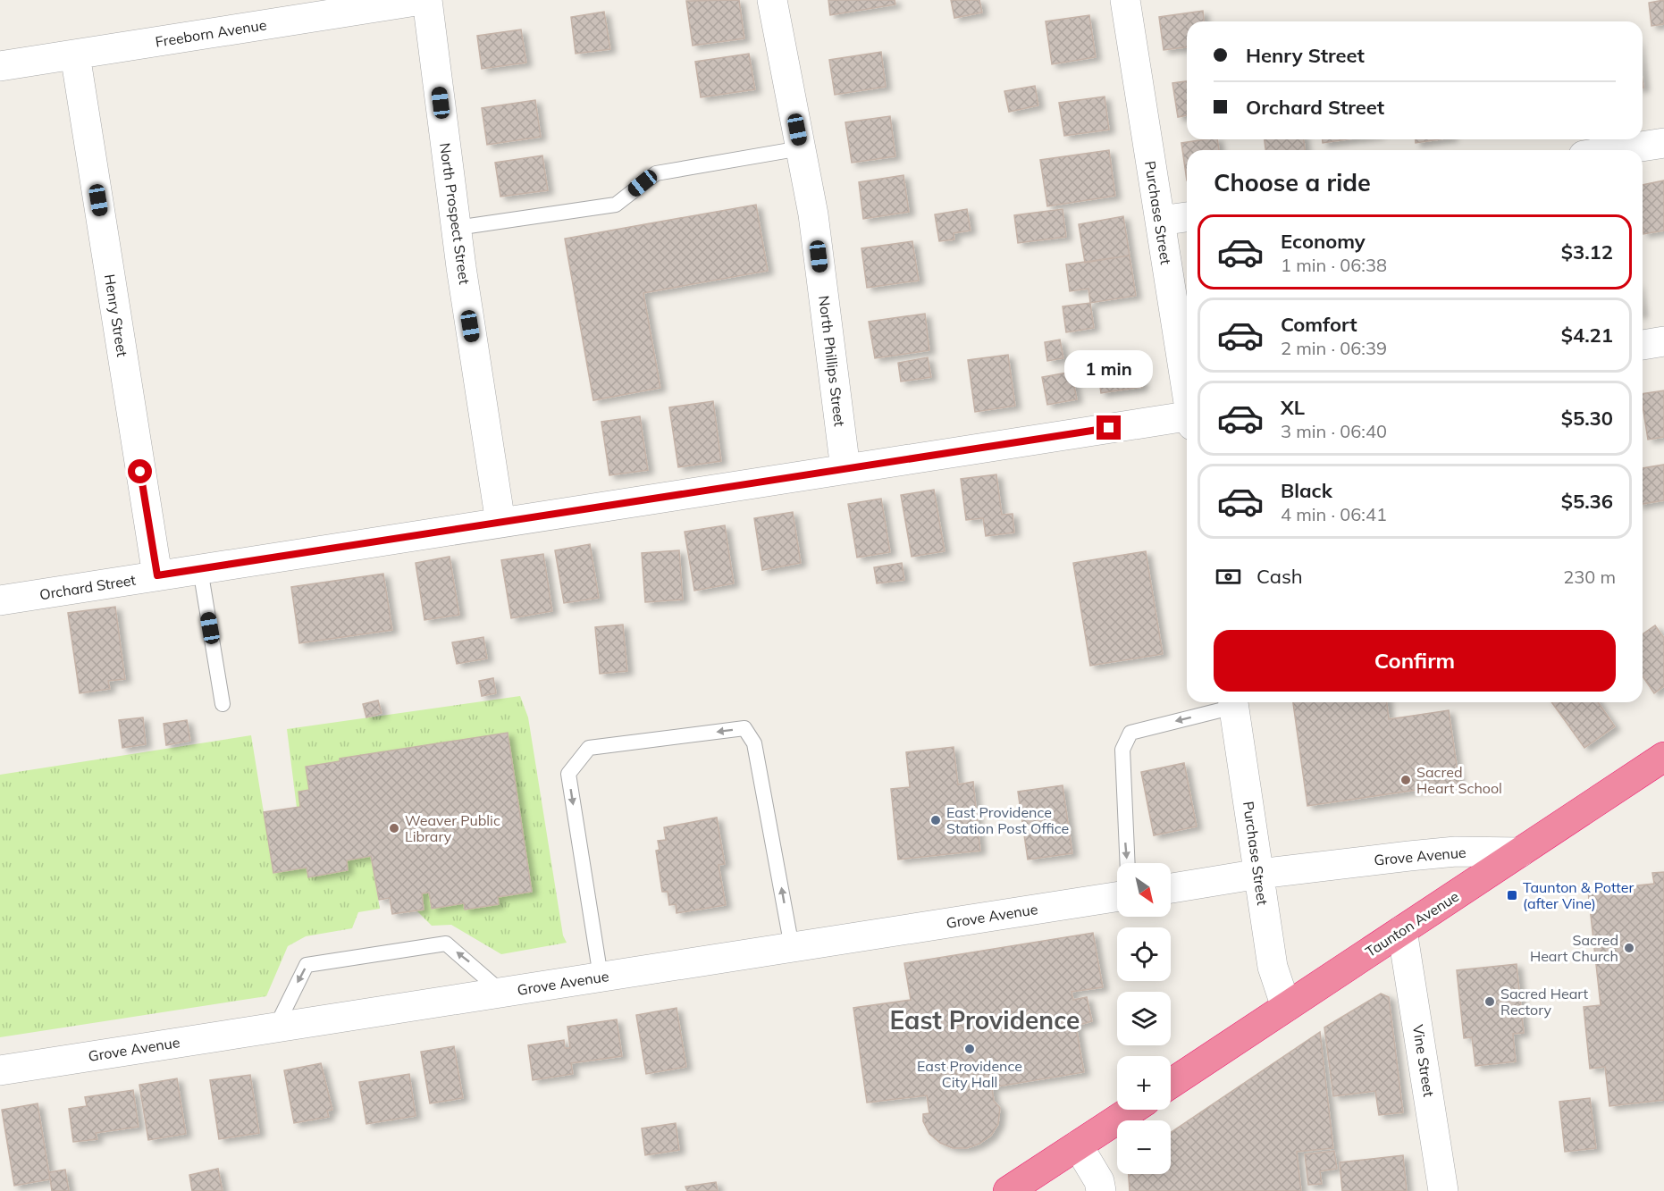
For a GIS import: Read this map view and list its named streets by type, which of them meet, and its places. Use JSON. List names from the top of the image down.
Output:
{
  "streets": {
    "highway": ["Taunton Avenue"],
    "street": [
      "Freeborn Avenue",
      "Purchase Street",
      "North Prospect Street",
      "Henry Street",
      "North Phillips Street",
      "Orchard Street",
      "Grove Avenue",
      "Vine Street"
    ]
  },
  "crossings": [
    ["Freeborn Avenue", "Henry Street"],
    ["Purchase Street", "Grove Avenue"],
    ["Purchase Street", "Taunton Avenue"],
    ["North Prospect Street", "Orchard Street"],
    ["Henry Street", "Orchard Street"],
    ["North Phillips Street", "Orchard Street"],
    ["Grove Avenue", "Taunton Avenue"],
    ["Taunton Avenue", "Vine Street"]
  ],
  "districts": ["East Providence"],
  "places": {
    "other": [
      "Sacred Heart School",
      "East Providence Station Post Office",
      "Weaver Public Library",
      "Sacred Heart Church",
      "Sacred Heart Rectory",
      "East Providence City Hall"
    ],
    "transit": ["Taunton & Potter (after Vine)"]
  },
  "north": "bottom right",
  "page": {
    "banner": ["Henry Street", "Orchard Street"],
    "heading": "Choose a ride",
    "list": [
      {
        "name": "Economy",
        "note": "1 min · 06:38",
        "value": "$3.12"
      },
      {
        "name": "Comfort",
        "note": "2 min · 06:39",
        "value": "$4.21"
      },
      {
        "name": "XL",
        "note": "3 min · 06:40",
        "value": "$5.30"
      },
      {
        "name": "Black",
        "note": "4 min · 06:41",
        "value": "$5.36"
      }
    ],
    "bubble": "1 min",
    "pay": ["Cash", "230 m"],
    "buttons": "Confirm",
    "map_buttons": ["+", "−"]
  }
}
